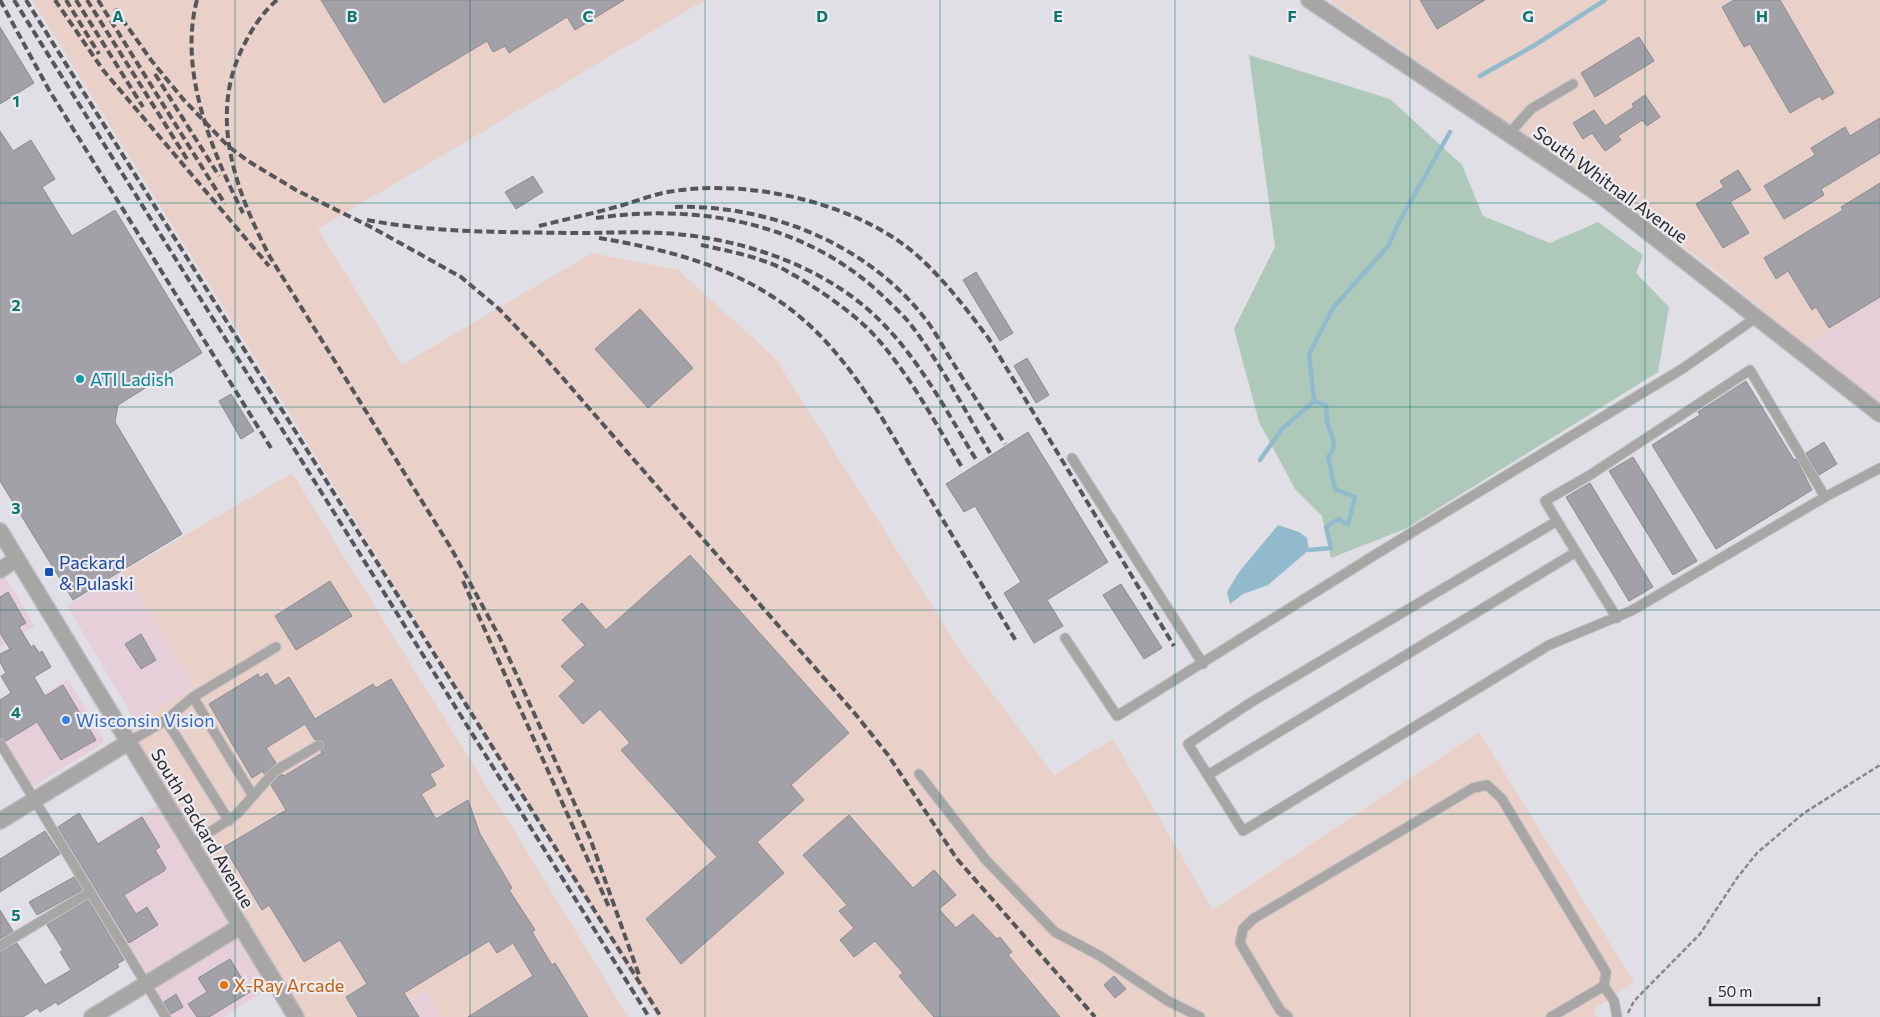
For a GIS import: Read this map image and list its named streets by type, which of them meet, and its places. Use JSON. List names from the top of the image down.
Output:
{
  "streets": {
    "street": ["South Whitnall Avenue", "South Packard Avenue"]
  },
  "places": {
    "other": ["ATI Ladish", "Wisconsin Vision", "X-Ray Arcade"],
    "transit": ["Packard & Pulaski"]
  },
  "scale_bar": "50 m",
  "grid": {
    "columns": [
      "A",
      "B",
      "C",
      "D",
      "E",
      "F",
      "G",
      "H"
    ],
    "rows": [
      "1",
      "2",
      "3",
      "4",
      "5"
    ]
  }
}
